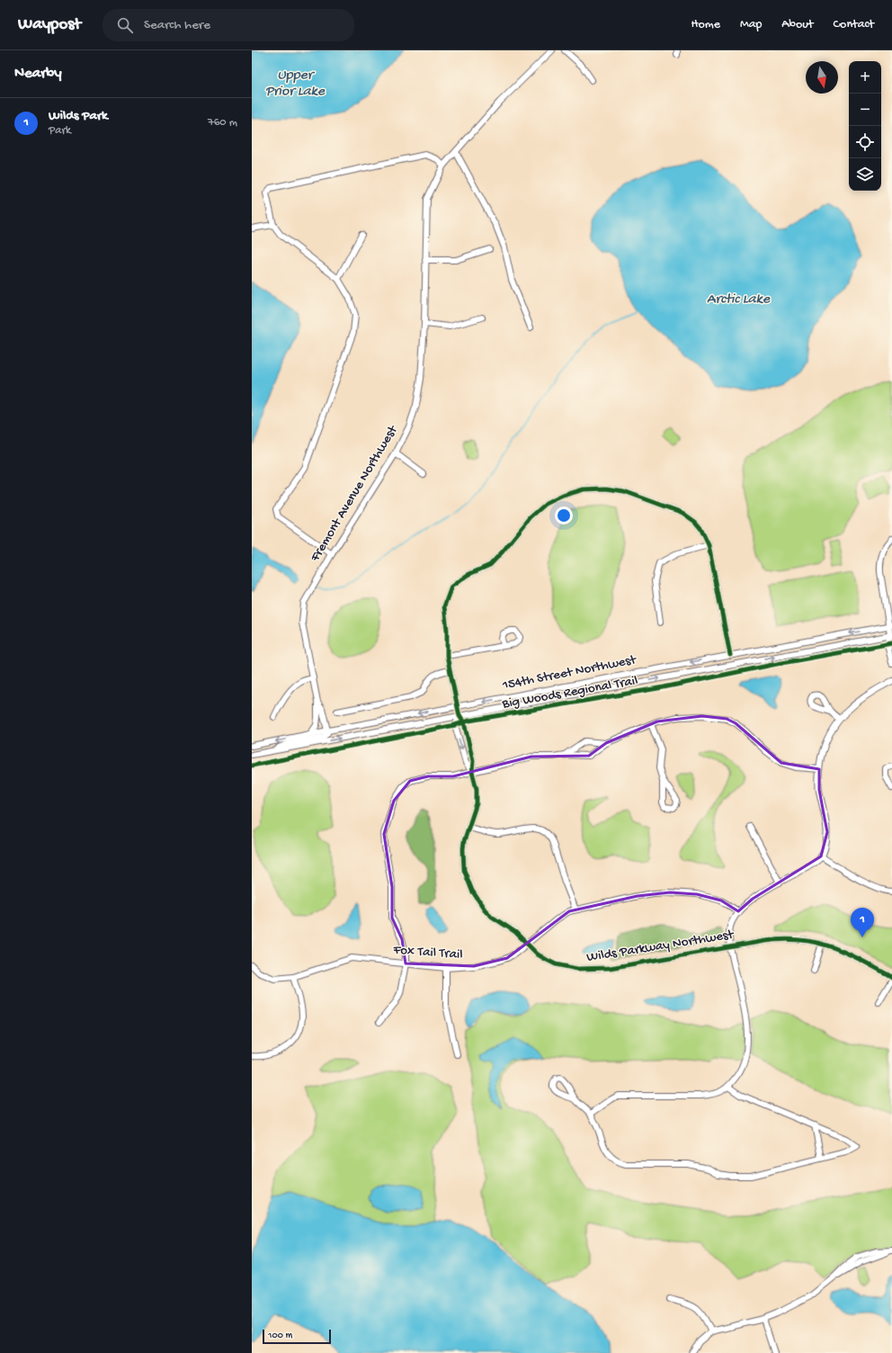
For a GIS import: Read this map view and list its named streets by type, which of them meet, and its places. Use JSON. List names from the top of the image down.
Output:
{
  "streets": {
    "street": [
      "Fremont Avenue Northwest",
      "154th Street Northwest",
      "Wilds Parkway Northwest",
      "Fox Tail Trail"
    ],
    "cycle path": ["Big Woods Regional Trail"]
  },
  "crossings": [
    ["Fremont Avenue Northwest", "154th Street Northwest"],
    ["154th Street Northwest", "Wilds Parkway Northwest"],
    ["Wilds Parkway Northwest", "Fox Tail Trail"]
  ],
  "water": ["Upper Prior Lake", "Arctic Lake"],
  "scale_bar": "100 m",
  "north": "bottom",
  "page": {
    "header": "Waypost",
    "search": "Search here",
    "nav": [
      "Home",
      "Map",
      "About",
      "Contact"
    ],
    "heading": "Nearby",
    "map_buttons": ["+", "−"],
    "list": [
      {
        "mark": "1",
        "name": "Wilds Park",
        "note": "Park",
        "value": "760 m"
      }
    ],
    "pins": "1",
    "scale": "100 m"
  }
}
